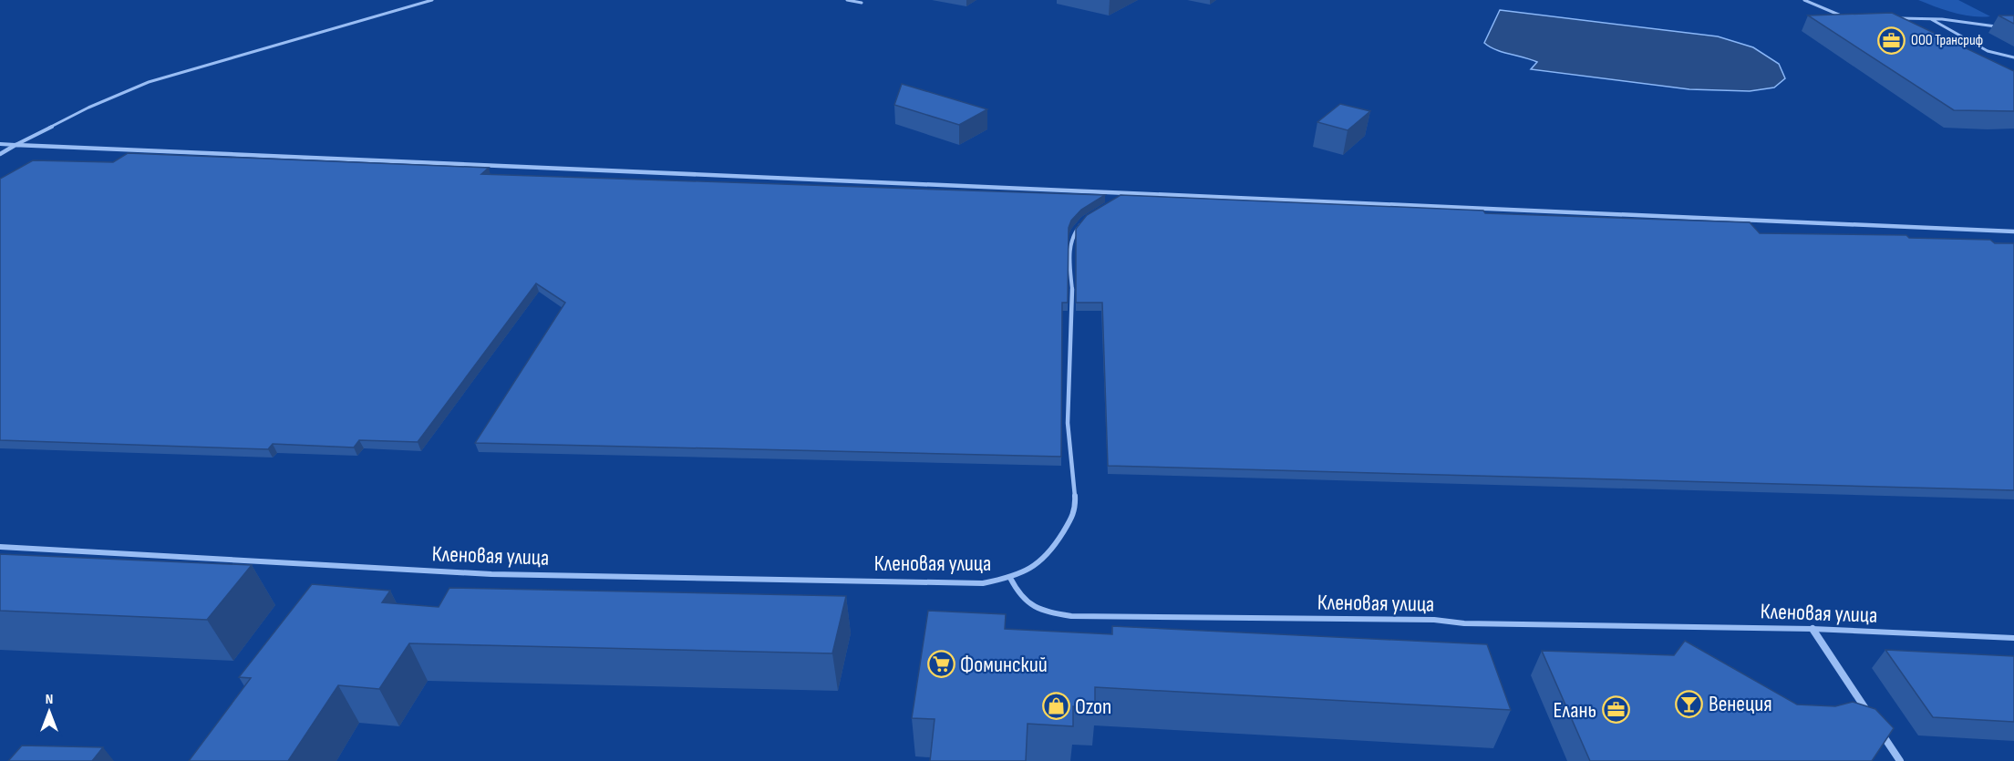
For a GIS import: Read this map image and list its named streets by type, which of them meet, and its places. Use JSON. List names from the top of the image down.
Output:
{
  "streets": {
    "lane": ["Кленовая улица"]
  },
  "places": {
    "office": ["ООО Трансриф", "Елань"],
    "supermarket": ["Фоминский"],
    "bar": ["Венеция"],
    "shop": ["Ozon"]
  },
  "north": "top"
}
